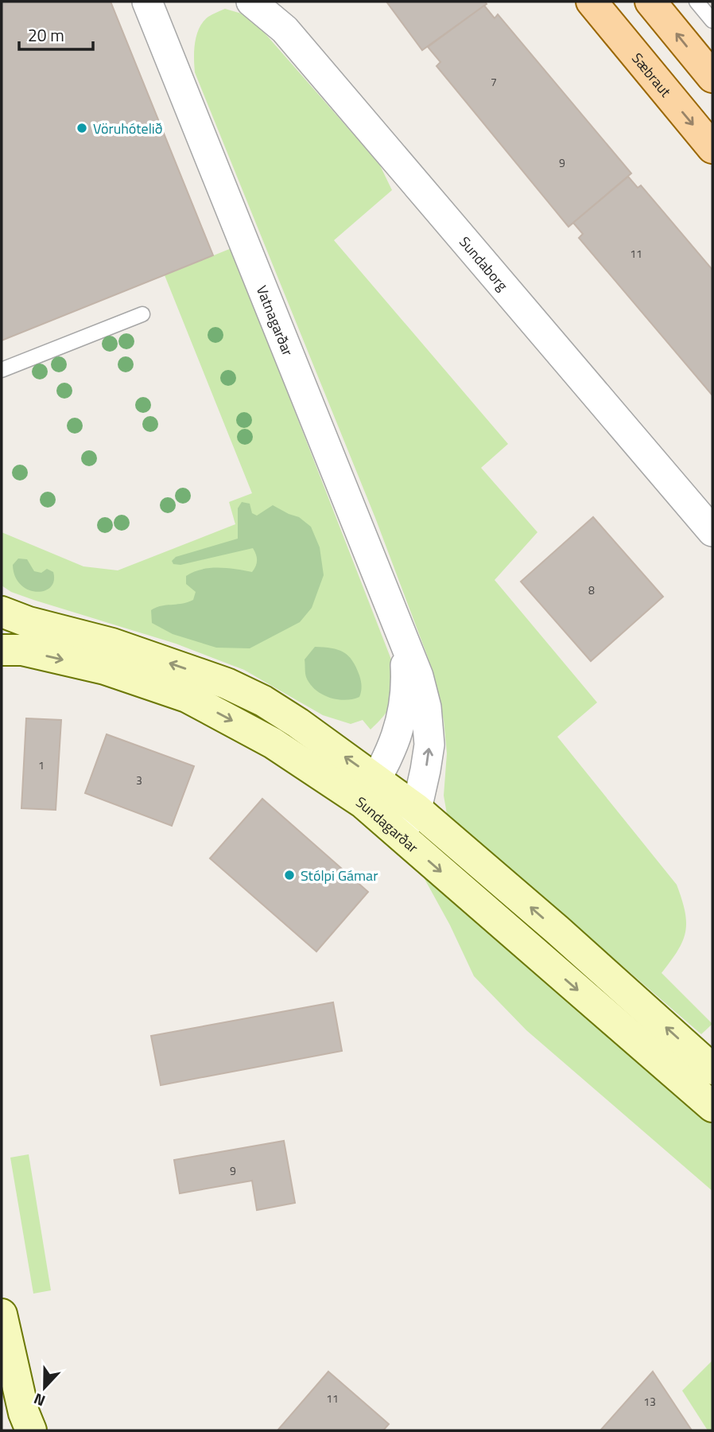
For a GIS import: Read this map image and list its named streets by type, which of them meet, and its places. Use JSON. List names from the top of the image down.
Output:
{
  "streets": {
    "main road": ["Sæbraut", "Sundagarðar"],
    "street": ["Sundaborg", "Vatnagarðar"]
  },
  "crossings": [
    ["Vatnagarðar", "Sundagarðar"]
  ],
  "places": ["Vöruhótelið", "Stólpi Gámar"],
  "house_numbers": [
    "7",
    "9",
    "11",
    "8",
    "1",
    "3",
    "9",
    "11",
    "13"
  ],
  "scale_bar": "20 m",
  "north": "bottom"
}
